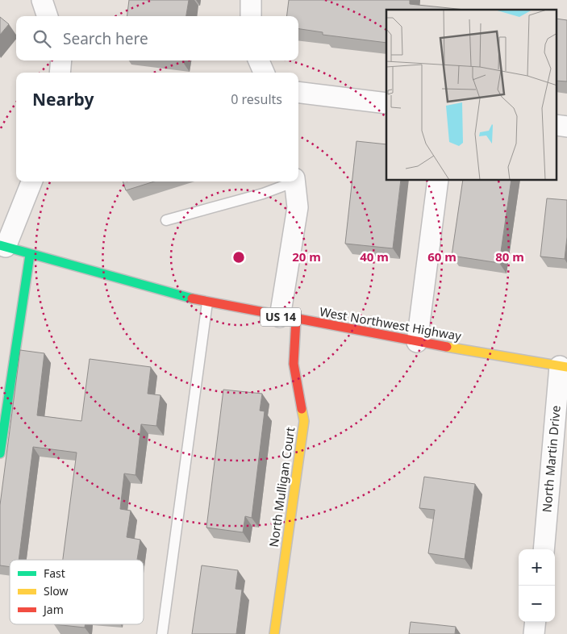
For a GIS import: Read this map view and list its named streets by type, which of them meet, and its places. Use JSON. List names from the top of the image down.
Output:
{
  "streets": {
    "main road": ["US 14", "West Northwest Highway", "North Mulligan Court"],
    "street": ["North Martin Drive"]
  },
  "crossings": [
    ["West Northwest Highway", "North Martin Drive"],
    ["West Northwest Highway", "North Mulligan Court"]
  ],
  "legend": ["Fast", "Slow", "Jam"],
  "page": {
    "search": "Search here",
    "heading": ["Nearby", "0 results"],
    "map_buttons": ["+", "−"]
  },
  "rings": [
    "20 m",
    "40 m",
    "60 m",
    "80 m"
  ]
}
